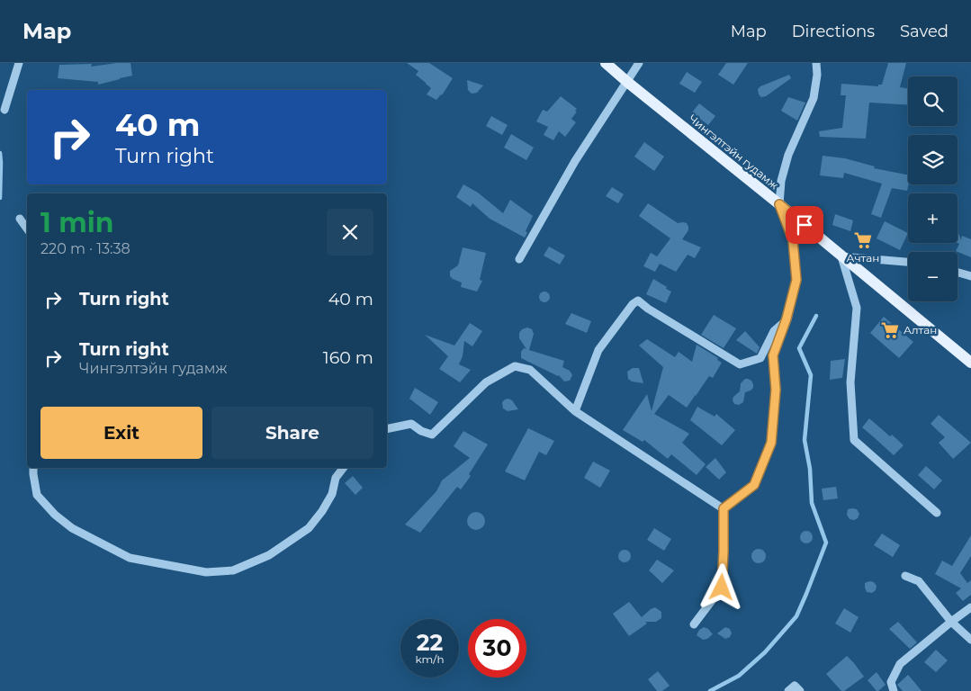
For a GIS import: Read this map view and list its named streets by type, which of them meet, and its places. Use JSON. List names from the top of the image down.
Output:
{
  "streets": {
    "main road": ["Чингэлтэйн гудамж"]
  },
  "places": {
    "supermarket": ["Ачтан", "Алтан"]
  },
  "page": {
    "header": "Map",
    "nav": ["Map", "Directions", "Saved"],
    "map_buttons": ["+", "−"],
    "turn": ["40 m", "Turn right"],
    "heading": ["1 min", "220 m · 13:38"],
    "list": [
      {
        "name": "Turn right",
        "value": "40 m"
      },
      {
        "name": "Turn right",
        "note": "Чингэлтэйн гудамж",
        "value": "160 m"
      }
    ],
    "buttons": ["Exit", "Share"],
    "speed": "22 km/h",
    "limit": "30"
  }
}
